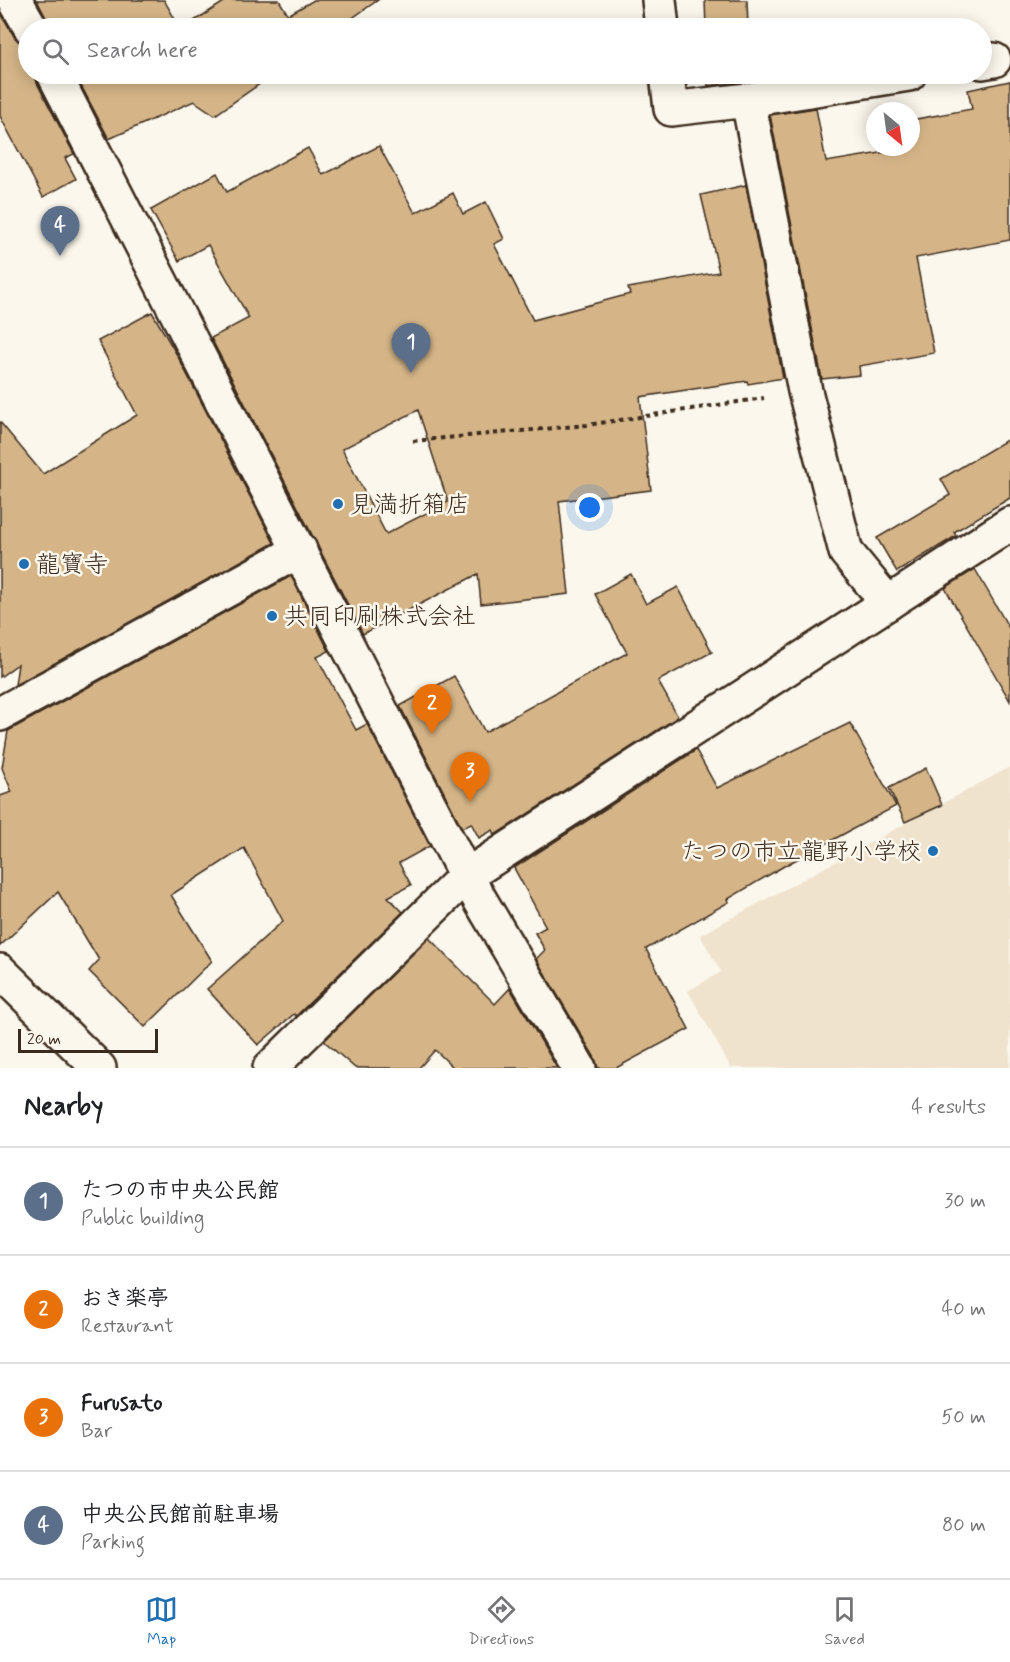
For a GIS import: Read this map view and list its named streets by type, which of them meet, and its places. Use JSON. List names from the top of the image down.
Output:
{
  "places": [
    "見満折箱店",
    "龍寶寺",
    "共同印刷株式会社",
    "たつの市立龍野小学校"
  ],
  "scale_bar": "20 m",
  "north": "bottom right",
  "page": {
    "search": "Search here",
    "pins": [
      "4",
      "1",
      "2",
      "3"
    ],
    "scale": "20 m",
    "heading": ["Nearby", "4 results"],
    "list": [
      {
        "mark": "1",
        "name": "たつの市中央公民館",
        "note": "Public building",
        "value": "30 m"
      },
      {
        "mark": "2",
        "name": "おき楽亭",
        "note": "Restaurant",
        "value": "40 m"
      },
      {
        "mark": "3",
        "name": "Furusato",
        "note": "Bar",
        "value": "50 m"
      },
      {
        "mark": "4",
        "name": "中央公民館前駐車場",
        "note": "Parking",
        "value": "80 m"
      }
    ],
    "nav": ["Map", "Directions", "Saved"]
  }
}
